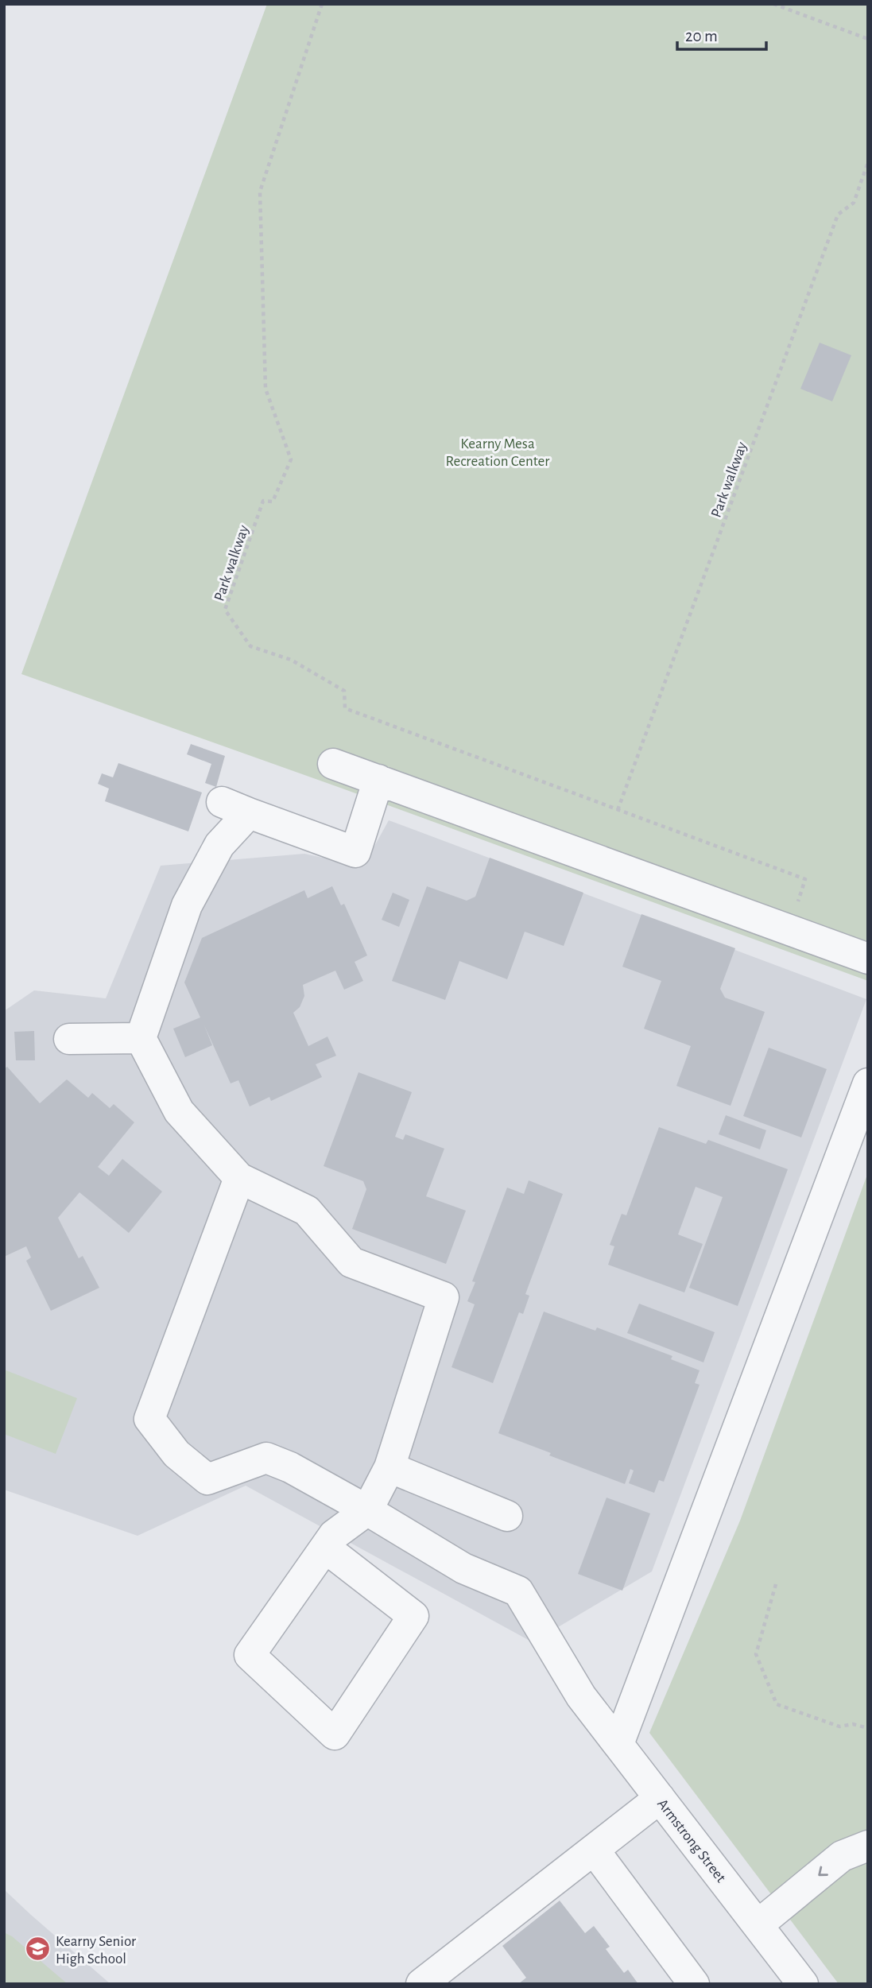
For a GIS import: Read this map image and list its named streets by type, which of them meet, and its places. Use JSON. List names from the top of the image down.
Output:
{
  "streets": {
    "street": ["Armstrong Street"],
    "path": ["Park walkway"]
  },
  "parks": ["Kearny Mesa Recreation Center"],
  "places": {
    "school or university": ["Kearny Senior High School"]
  },
  "scale_bar": "20 m"
}
